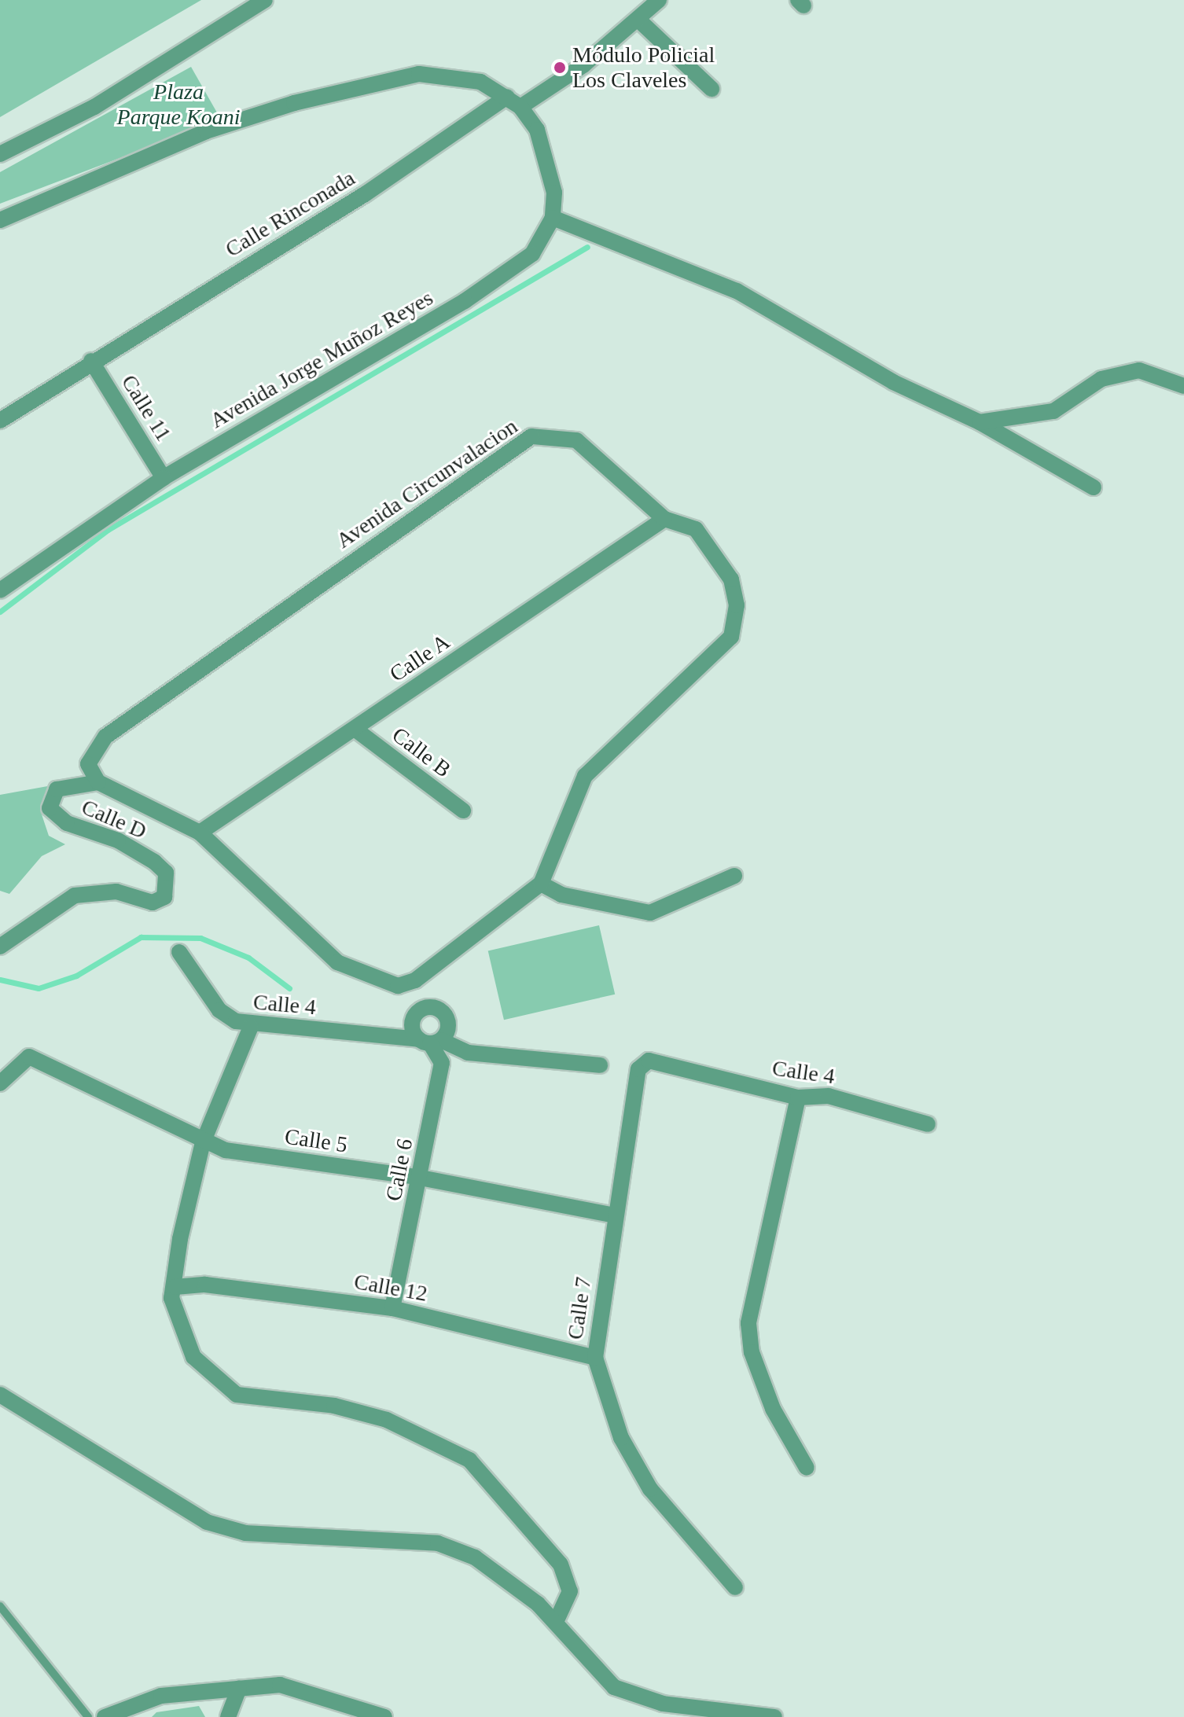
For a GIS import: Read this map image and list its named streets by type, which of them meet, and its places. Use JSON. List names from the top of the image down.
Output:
{
  "streets": {
    "street": [
      "Calle Rinconada",
      "Avenida Jorge Muñoz Reyes",
      "Calle 11",
      "Avenida Circunvalacion",
      "Calle A",
      "Calle B",
      "Calle D",
      "Calle 4",
      "Calle 5",
      "Calle 6",
      "Calle 12",
      "Calle 7"
    ]
  },
  "crossings": [
    ["Calle Rinconada", "Calle 11"],
    ["Avenida Jorge Muñoz Reyes", "Calle 11"],
    ["Avenida Circunvalacion", "Calle A"],
    ["Avenida Circunvalacion", "Calle D"],
    ["Calle A", "Calle B"],
    ["Calle A", "Calle D"],
    ["Calle 4", "Calle 6"],
    ["Calle 4", "Calle 7"],
    ["Calle 5", "Calle 6"],
    ["Calle 5", "Calle 7"],
    ["Calle 6", "Calle 12"],
    ["Calle 12", "Calle 7"]
  ],
  "parks": ["Plaza Parque Koani"],
  "places": ["Módulo Policial Los Claveles"]
}
